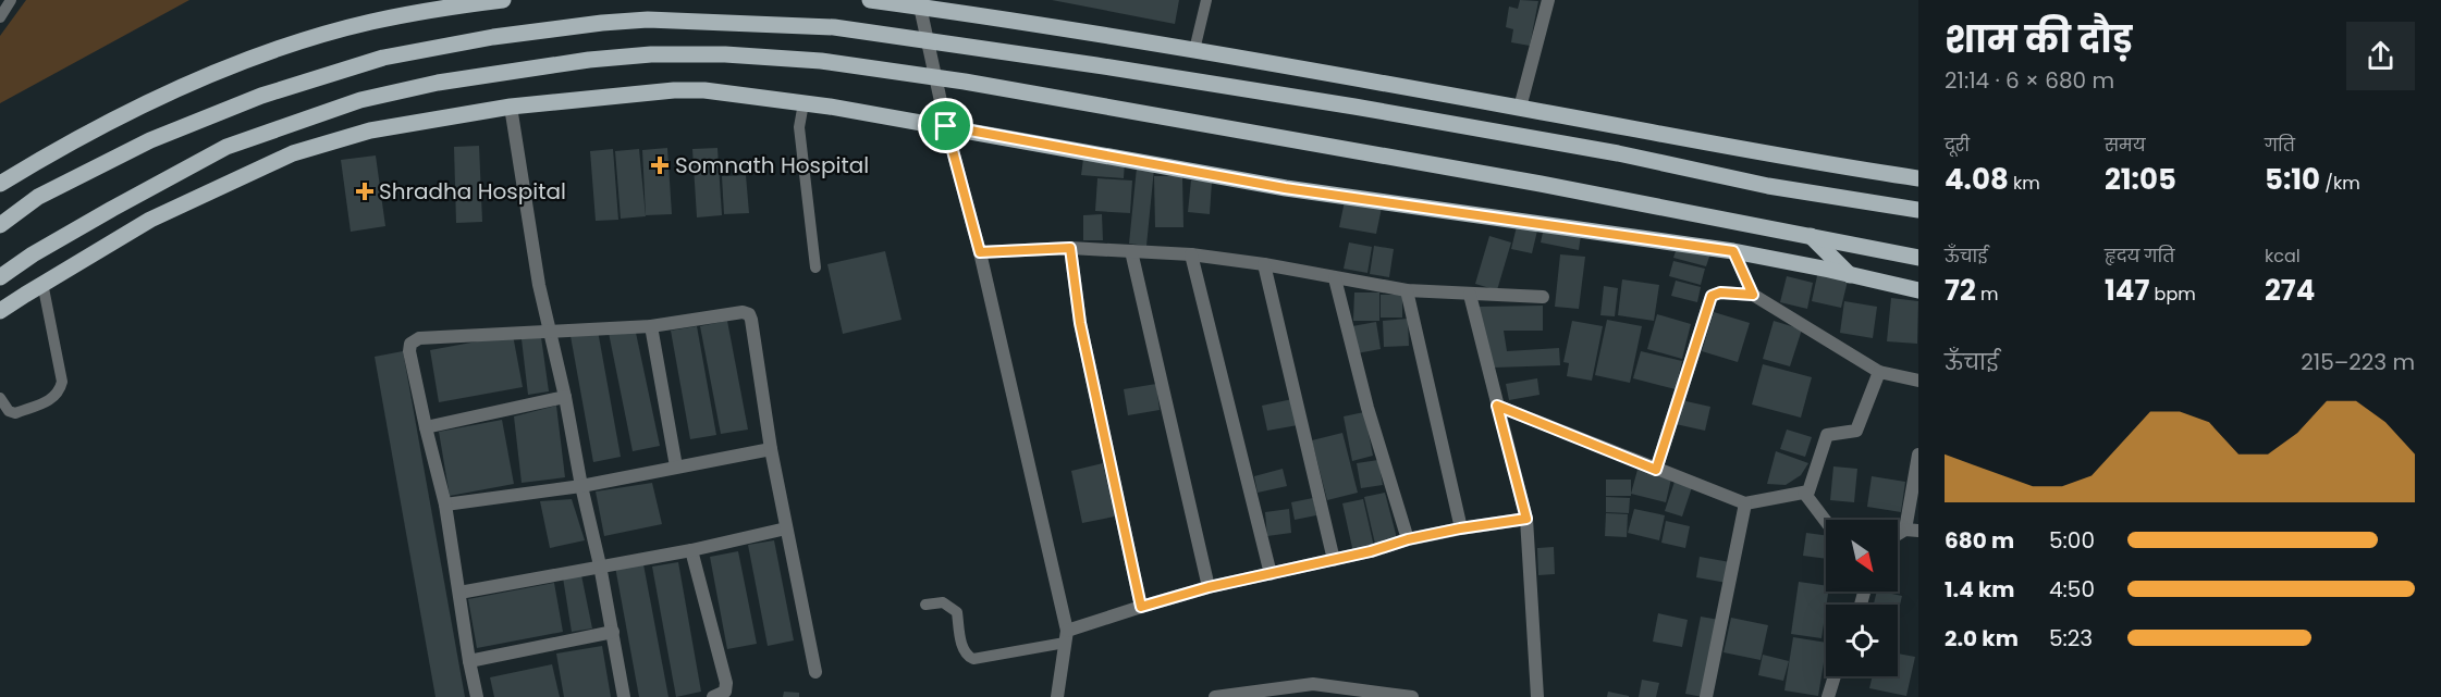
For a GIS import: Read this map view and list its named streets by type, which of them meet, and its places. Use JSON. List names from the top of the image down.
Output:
{
  "places": {
    "health": ["Somnath Hospital", "Shradha Hospital"]
  },
  "north": "bottom right",
  "page": {
    "heading": ["शाम की दौड़", "21:14 · 6 × 680 m"],
    "stats": [
      ["दूरी", "4.08 km"],
      ["समय", "21:05"],
      ["गति", "5:10 /km"],
      ["ऊँचाई", "72 m"],
      ["हृदय गति", "147 bpm"],
      ["kcal", "274"]
    ],
    "chart": ["ऊँचाई", "215–223 m"],
    "list": [
      {
        "name": "680 m",
        "note": "5:00"
      },
      {
        "name": "1.4 km",
        "note": "4:50"
      },
      {
        "name": "2.0 km",
        "note": "5:23"
      }
    ]
  }
}
